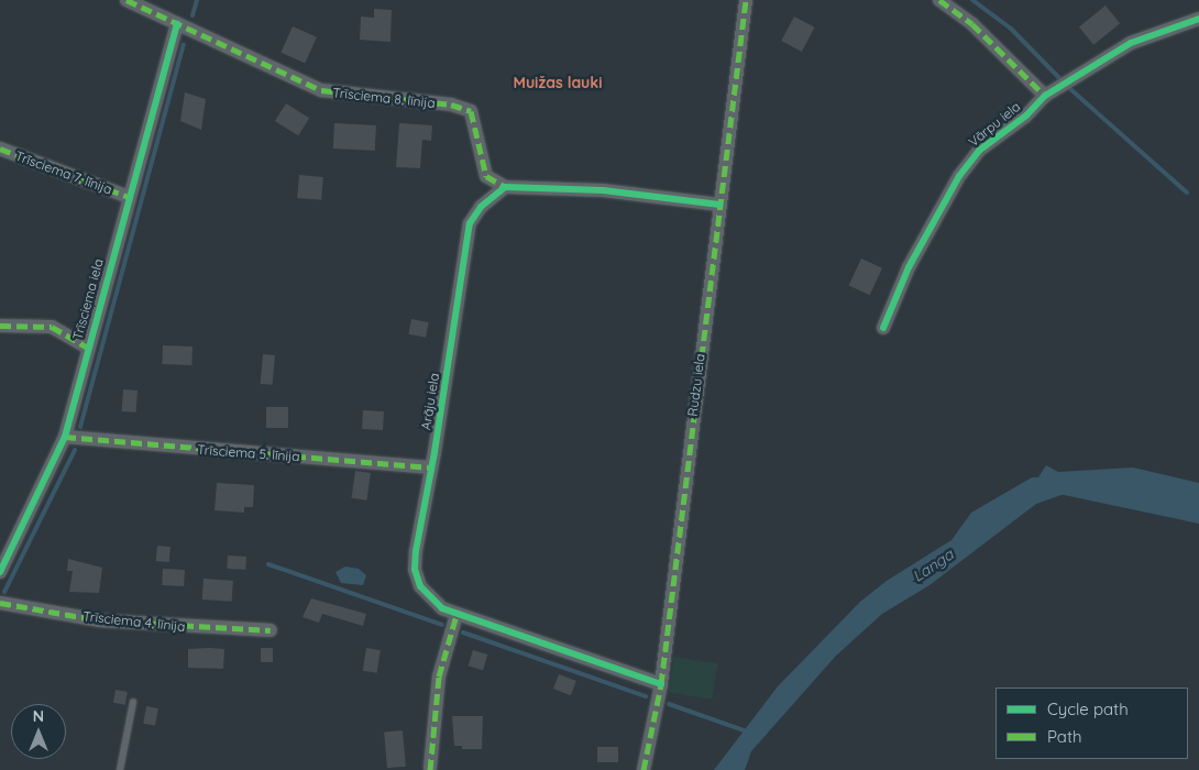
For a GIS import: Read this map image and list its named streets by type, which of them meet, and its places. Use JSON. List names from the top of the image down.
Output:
{
  "streets": {
    "street": [
      "Trīsciema 8. līnija",
      "Vārpu iela",
      "Trīsciema 7. līnija",
      "Trīsciema iela",
      "Rudzu iela",
      "Arāju iela",
      "Trīsciema 5. līnija",
      "Trīsciema 4. līnija"
    ]
  },
  "crossings": [
    ["Trīsciema 8. līnija", "Trīsciema iela"],
    ["Trīsciema 8. līnija", "Arāju iela"],
    ["Trīsciema 7. līnija", "Trīsciema iela"],
    ["Trīsciema iela", "Trīsciema 5. līnija"],
    ["Rudzu iela", "Arāju iela"],
    ["Arāju iela", "Trīsciema 5. līnija"]
  ],
  "districts": ["Muižas lauki"],
  "water": ["Langa"],
  "legend": ["Cycle path", "Path"],
  "north": "top"
}
